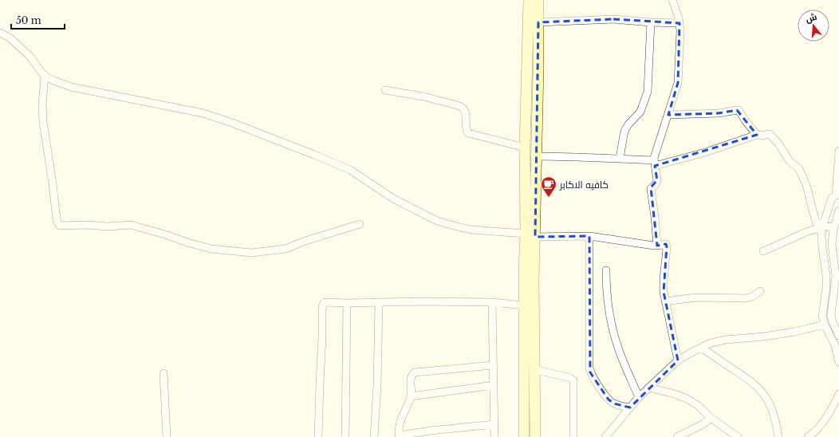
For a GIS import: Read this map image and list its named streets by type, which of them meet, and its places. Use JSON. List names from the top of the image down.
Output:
{
  "places": {
    "cafe": ["كافيه الاكابر"]
  },
  "scale_bar": "50 m",
  "north": "top"
}
